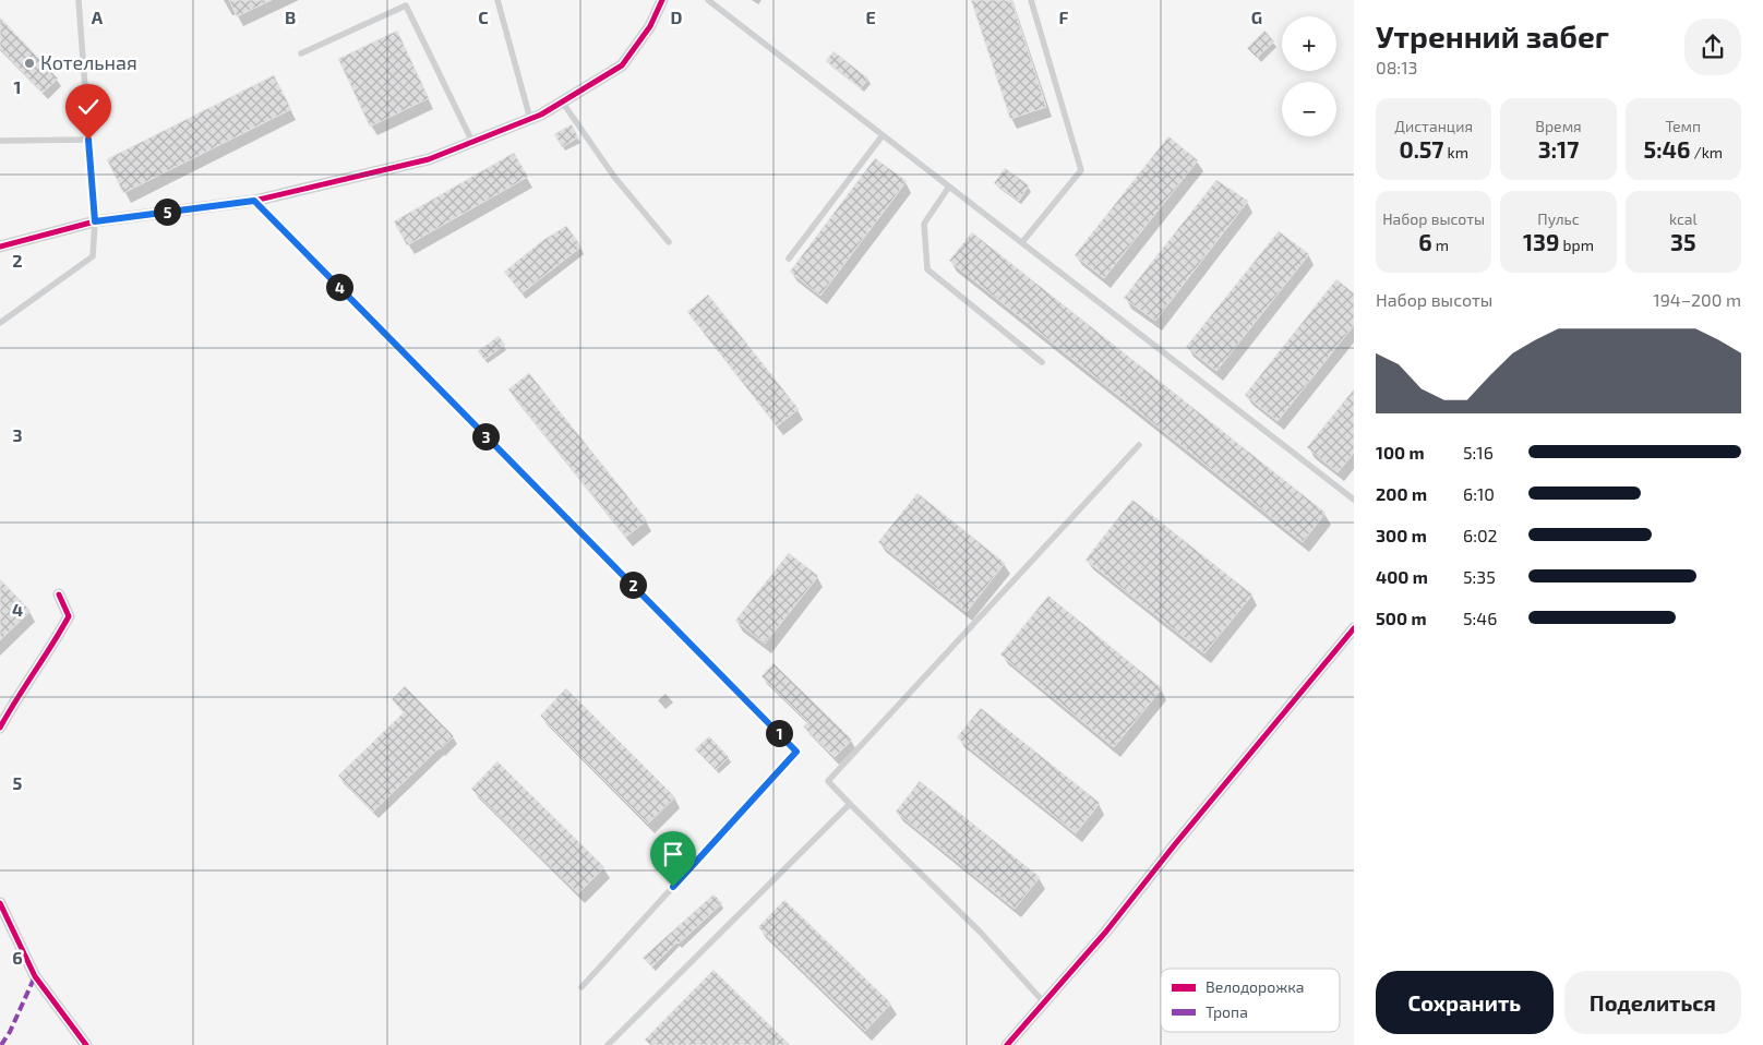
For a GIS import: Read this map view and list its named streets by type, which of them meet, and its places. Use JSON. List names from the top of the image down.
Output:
{
  "places": ["Котельная"],
  "legend": ["Велодорожка", "Тропа"],
  "page": {
    "heading": ["Утренний забег", "08:13"],
    "map_buttons": ["+", "−"],
    "stats": [
      ["Дистанция", "0.57 km"],
      ["Время", "3:17"],
      ["Темп", "5:46 /km"],
      ["Набор высоты", "6 m"],
      ["Пульс", "139 bpm"],
      ["kcal", "35"]
    ],
    "pins": [
      "5",
      "4",
      "3",
      "2",
      "1"
    ],
    "chart": ["Набор высоты", "194–200 m"],
    "list": [
      {
        "name": "100 m",
        "note": "5:16"
      },
      {
        "name": "200 m",
        "note": "6:10"
      },
      {
        "name": "300 m",
        "note": "6:02"
      },
      {
        "name": "400 m",
        "note": "5:35"
      },
      {
        "name": "500 m",
        "note": "5:46"
      }
    ],
    "buttons": ["Сохранить", "Поделиться"]
  },
  "grid": {
    "columns": [
      "A",
      "B",
      "C",
      "D",
      "E",
      "F",
      "G"
    ],
    "rows": [
      "1",
      "2",
      "3",
      "4",
      "5",
      "6"
    ]
  }
}
